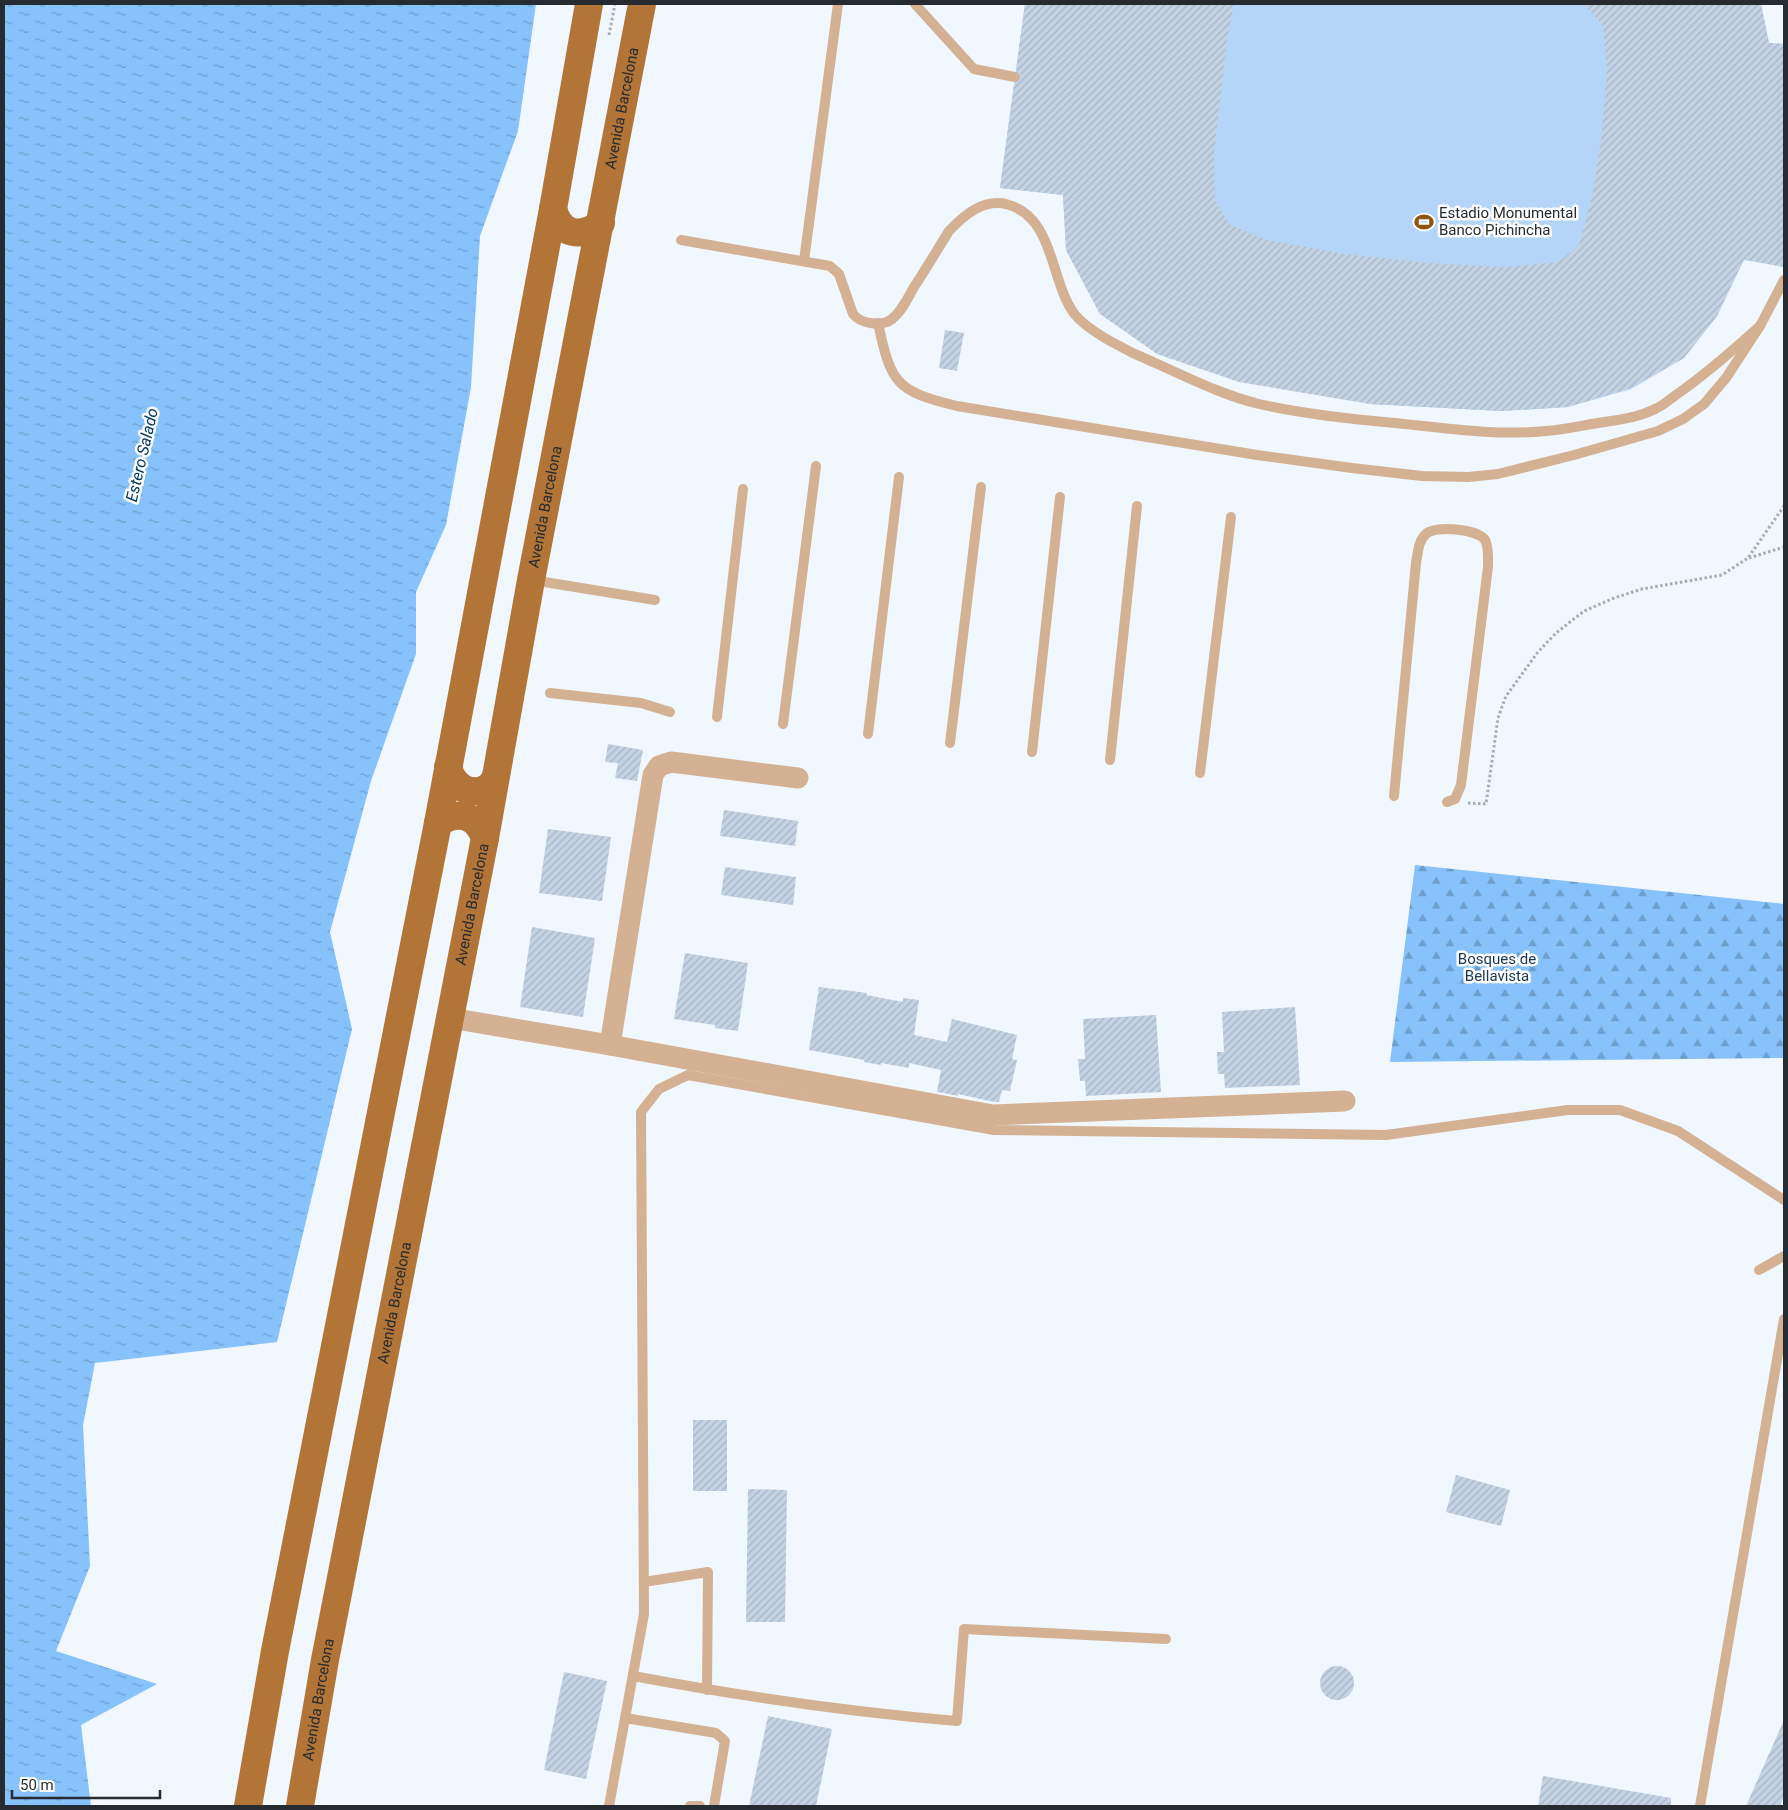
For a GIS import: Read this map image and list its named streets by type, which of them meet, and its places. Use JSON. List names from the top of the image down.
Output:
{
  "streets": {
    "main road": ["Avenida Barcelona"]
  },
  "water": ["Estero Salado"],
  "parks": ["Bosques de Bellavista"],
  "places": {
    "sports": ["Estadio Monumental Banco Pichincha"]
  },
  "scale_bar": "50 m"
}
